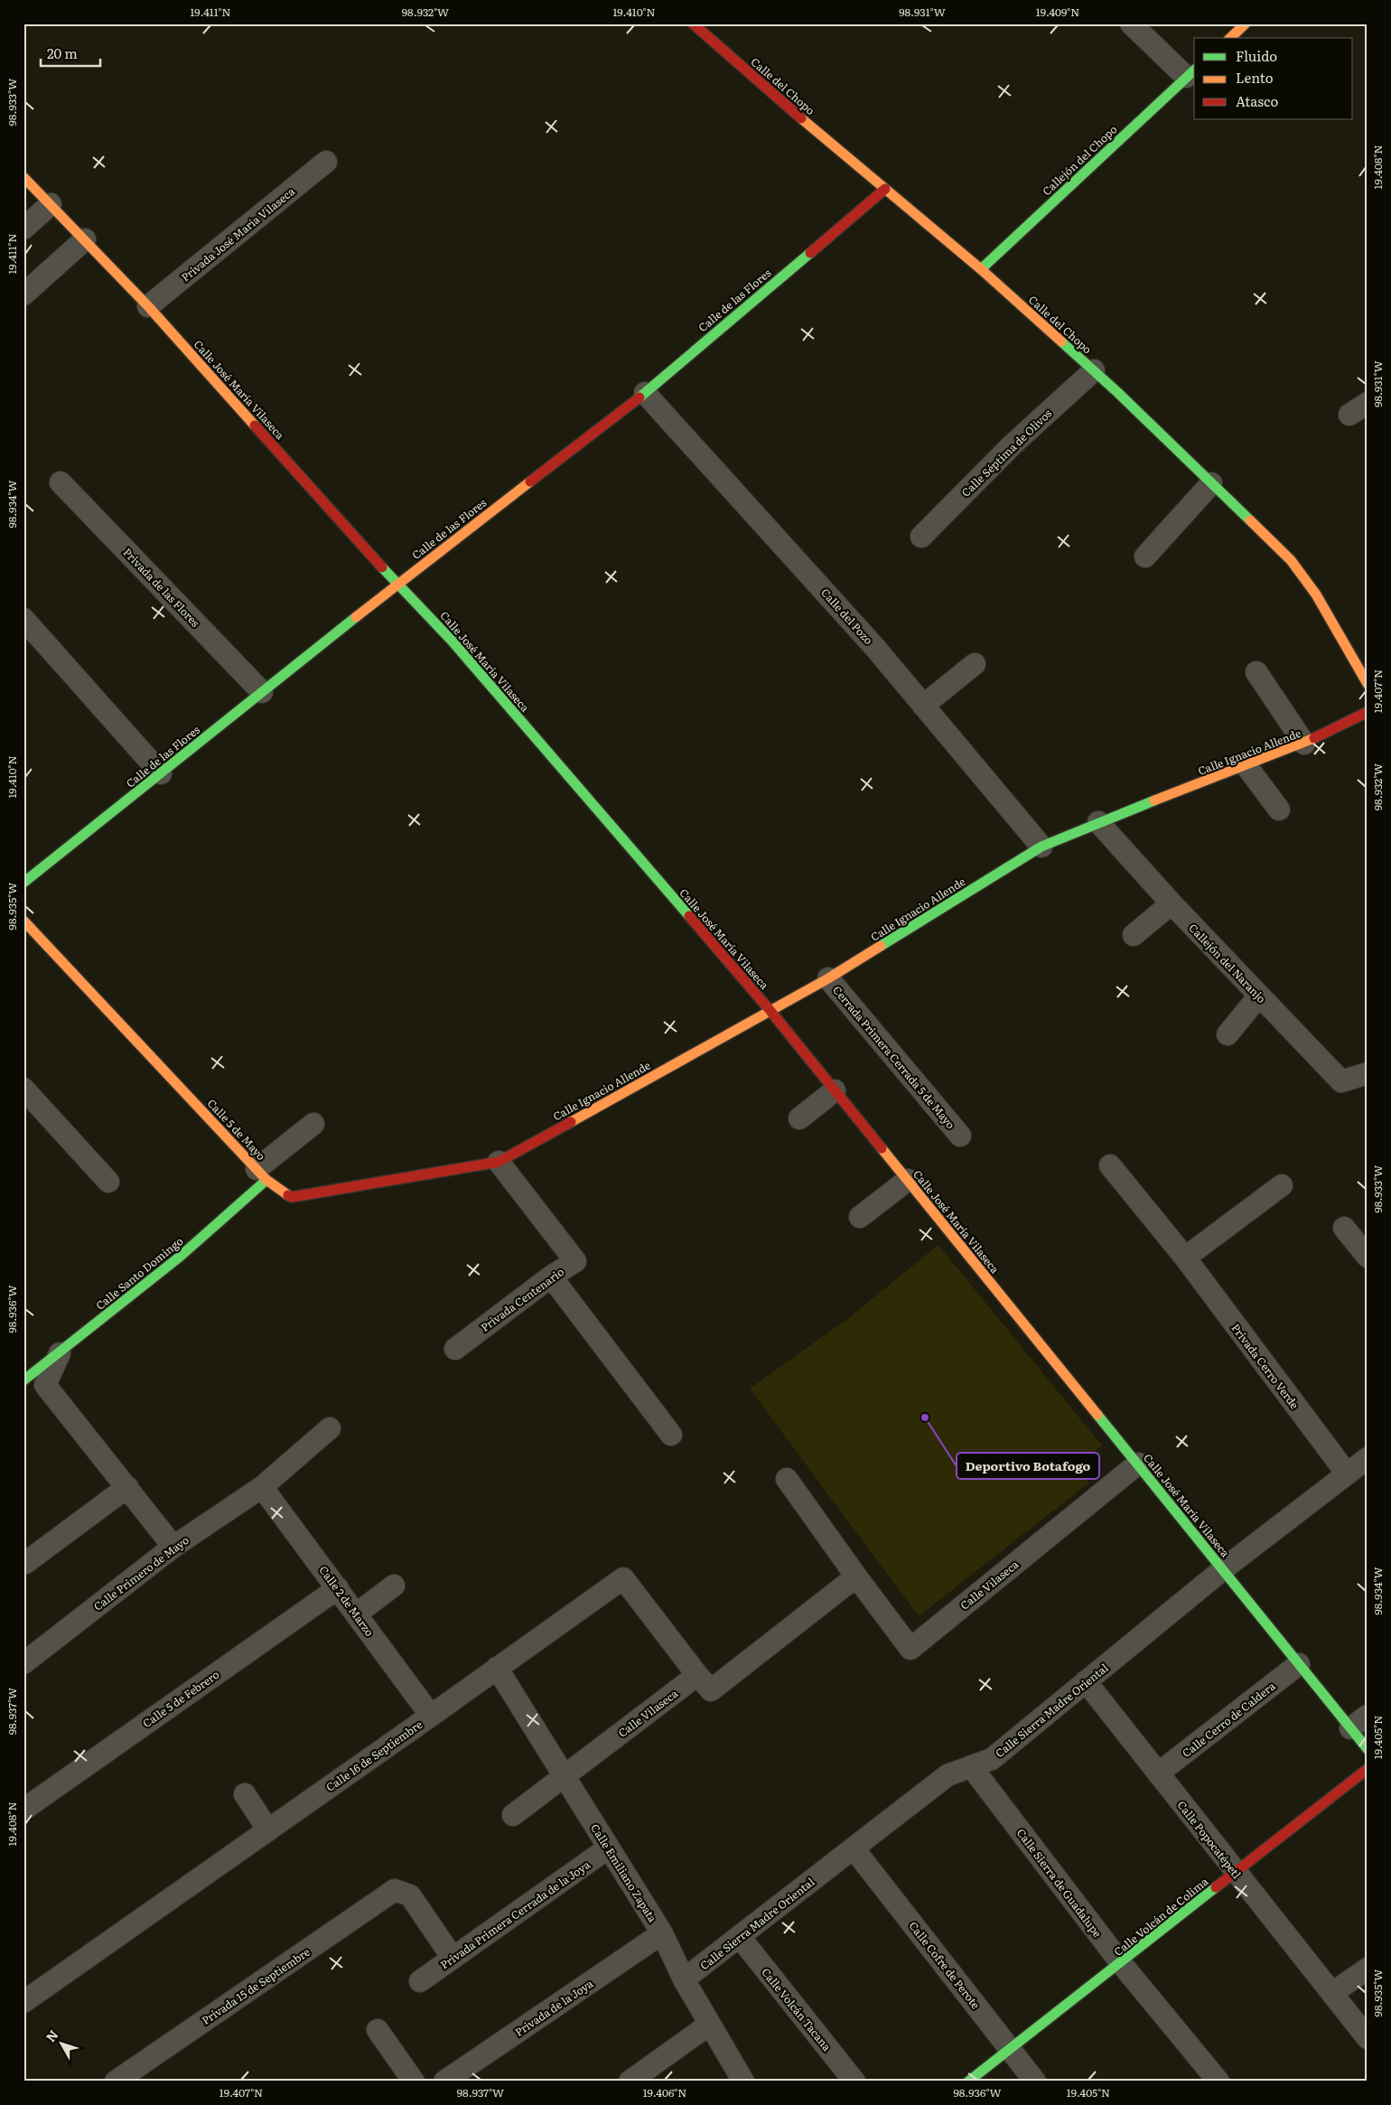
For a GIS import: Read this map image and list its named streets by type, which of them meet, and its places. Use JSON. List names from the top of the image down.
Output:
{
  "streets": {
    "street": [
      "Calle del Chopo",
      "Callejón del Chopo",
      "Privada José María Vilaseca",
      "Calle de las Flores",
      "Calle José María Vilaseca",
      "Calle Séptima de Olivos",
      "Privada de las Flores",
      "Calle del Pozo",
      "Calle Ignacio Allende",
      "Callejón del Naranjo",
      "Cerrada Primera Cerrada 5 de Mayo",
      "Calle 5 de Mayo",
      "Calle Santo Domingo",
      "Privada Centenario",
      "Privada Cerro Verde",
      "Calle Primero de Mayo",
      "Calle Vilaseca",
      "Calle 2 de Marzo",
      "Calle 5 de Febrero",
      "Calle Sierra Madre Oriental",
      "Calle Cerro de Caldera",
      "Calle 16 de Septiembre",
      "Calle Popocatépetl",
      "Calle Emiliano Zapata",
      "Calle Sierra de Guadalupe",
      "Privada Primera Cerrada de la Joya",
      "Calle Volcán de Colima",
      "Calle Cofre de Perote",
      "Privada 15 de Septiembre",
      "Privada de la Joya",
      "Calle Volcán Tacana"
    ]
  },
  "crossings": [
    ["Calle del Chopo", "Callejón del Chopo"],
    ["Calle del Chopo", "Calle de las Flores"],
    ["Calle del Chopo", "Calle Séptima de Olivos"],
    ["Privada José María Vilaseca", "Calle José María Vilaseca"],
    ["Calle de las Flores", "Calle José María Vilaseca"],
    ["Calle de las Flores", "Privada de las Flores"],
    ["Calle de las Flores", "Calle del Pozo"],
    ["Calle José María Vilaseca", "Calle Ignacio Allende"],
    ["Calle José María Vilaseca", "Calle Vilaseca"],
    ["Calle José María Vilaseca", "Calle Sierra Madre Oriental"],
    ["Calle José María Vilaseca", "Calle Cerro de Caldera"],
    ["Calle del Pozo", "Calle Ignacio Allende"],
    ["Calle Ignacio Allende", "Callejón del Naranjo"],
    ["Calle Ignacio Allende", "Cerrada Primera Cerrada 5 de Mayo"],
    ["Calle Ignacio Allende", "Calle 5 de Mayo"],
    ["Calle Ignacio Allende", "Privada Centenario"],
    ["Calle 5 de Mayo", "Calle Santo Domingo"],
    ["Calle 5 de Mayo", "Privada Centenario"],
    ["Privada Cerro Verde", "Calle Sierra Madre Oriental"],
    ["Calle Primero de Mayo", "Calle 2 de Marzo"],
    ["Calle Vilaseca", "Calle 16 de Septiembre"],
    ["Calle Vilaseca", "Calle Emiliano Zapata"],
    ["Calle 2 de Marzo", "Calle 5 de Febrero"],
    ["Calle 2 de Marzo", "Calle 16 de Septiembre"],
    ["Calle Sierra Madre Oriental", "Calle Popocatépetl"],
    ["Calle Sierra Madre Oriental", "Calle Emiliano Zapata"],
    ["Calle Sierra Madre Oriental", "Calle Sierra de Guadalupe"],
    ["Calle Sierra Madre Oriental", "Calle Cofre de Perote"],
    ["Calle Sierra Madre Oriental", "Calle Volcán Tacana"],
    ["Calle Cerro de Caldera", "Calle Popocatépetl"],
    ["Calle 16 de Septiembre", "Calle Emiliano Zapata"],
    ["Calle Popocatépetl", "Calle Volcán de Colima"],
    ["Calle Emiliano Zapata", "Privada Primera Cerrada de la Joya"],
    ["Calle Emiliano Zapata", "Privada de la Joya"],
    ["Calle Sierra de Guadalupe", "Calle Volcán de Colima"],
    ["Privada Primera Cerrada de la Joya", "Privada 15 de Septiembre"],
    ["Calle Volcán de Colima", "Calle Cofre de Perote"]
  ],
  "places": ["Deportivo Botafogo"],
  "legend": ["Fluido", "Lento", "Atasco"],
  "scale_bar": "20 m",
  "north": "top left",
  "coordinates": [
    "19.411°N",
    "98.932°W",
    "19.410°N",
    "98.931°W",
    "19.409°N",
    "98.933°W",
    "19.408°N",
    "98.934°W",
    "19.407°N",
    "98.935°W",
    "98.936°W",
    "98.937°W",
    "19.405°N",
    "19.406°N"
  ]
}
